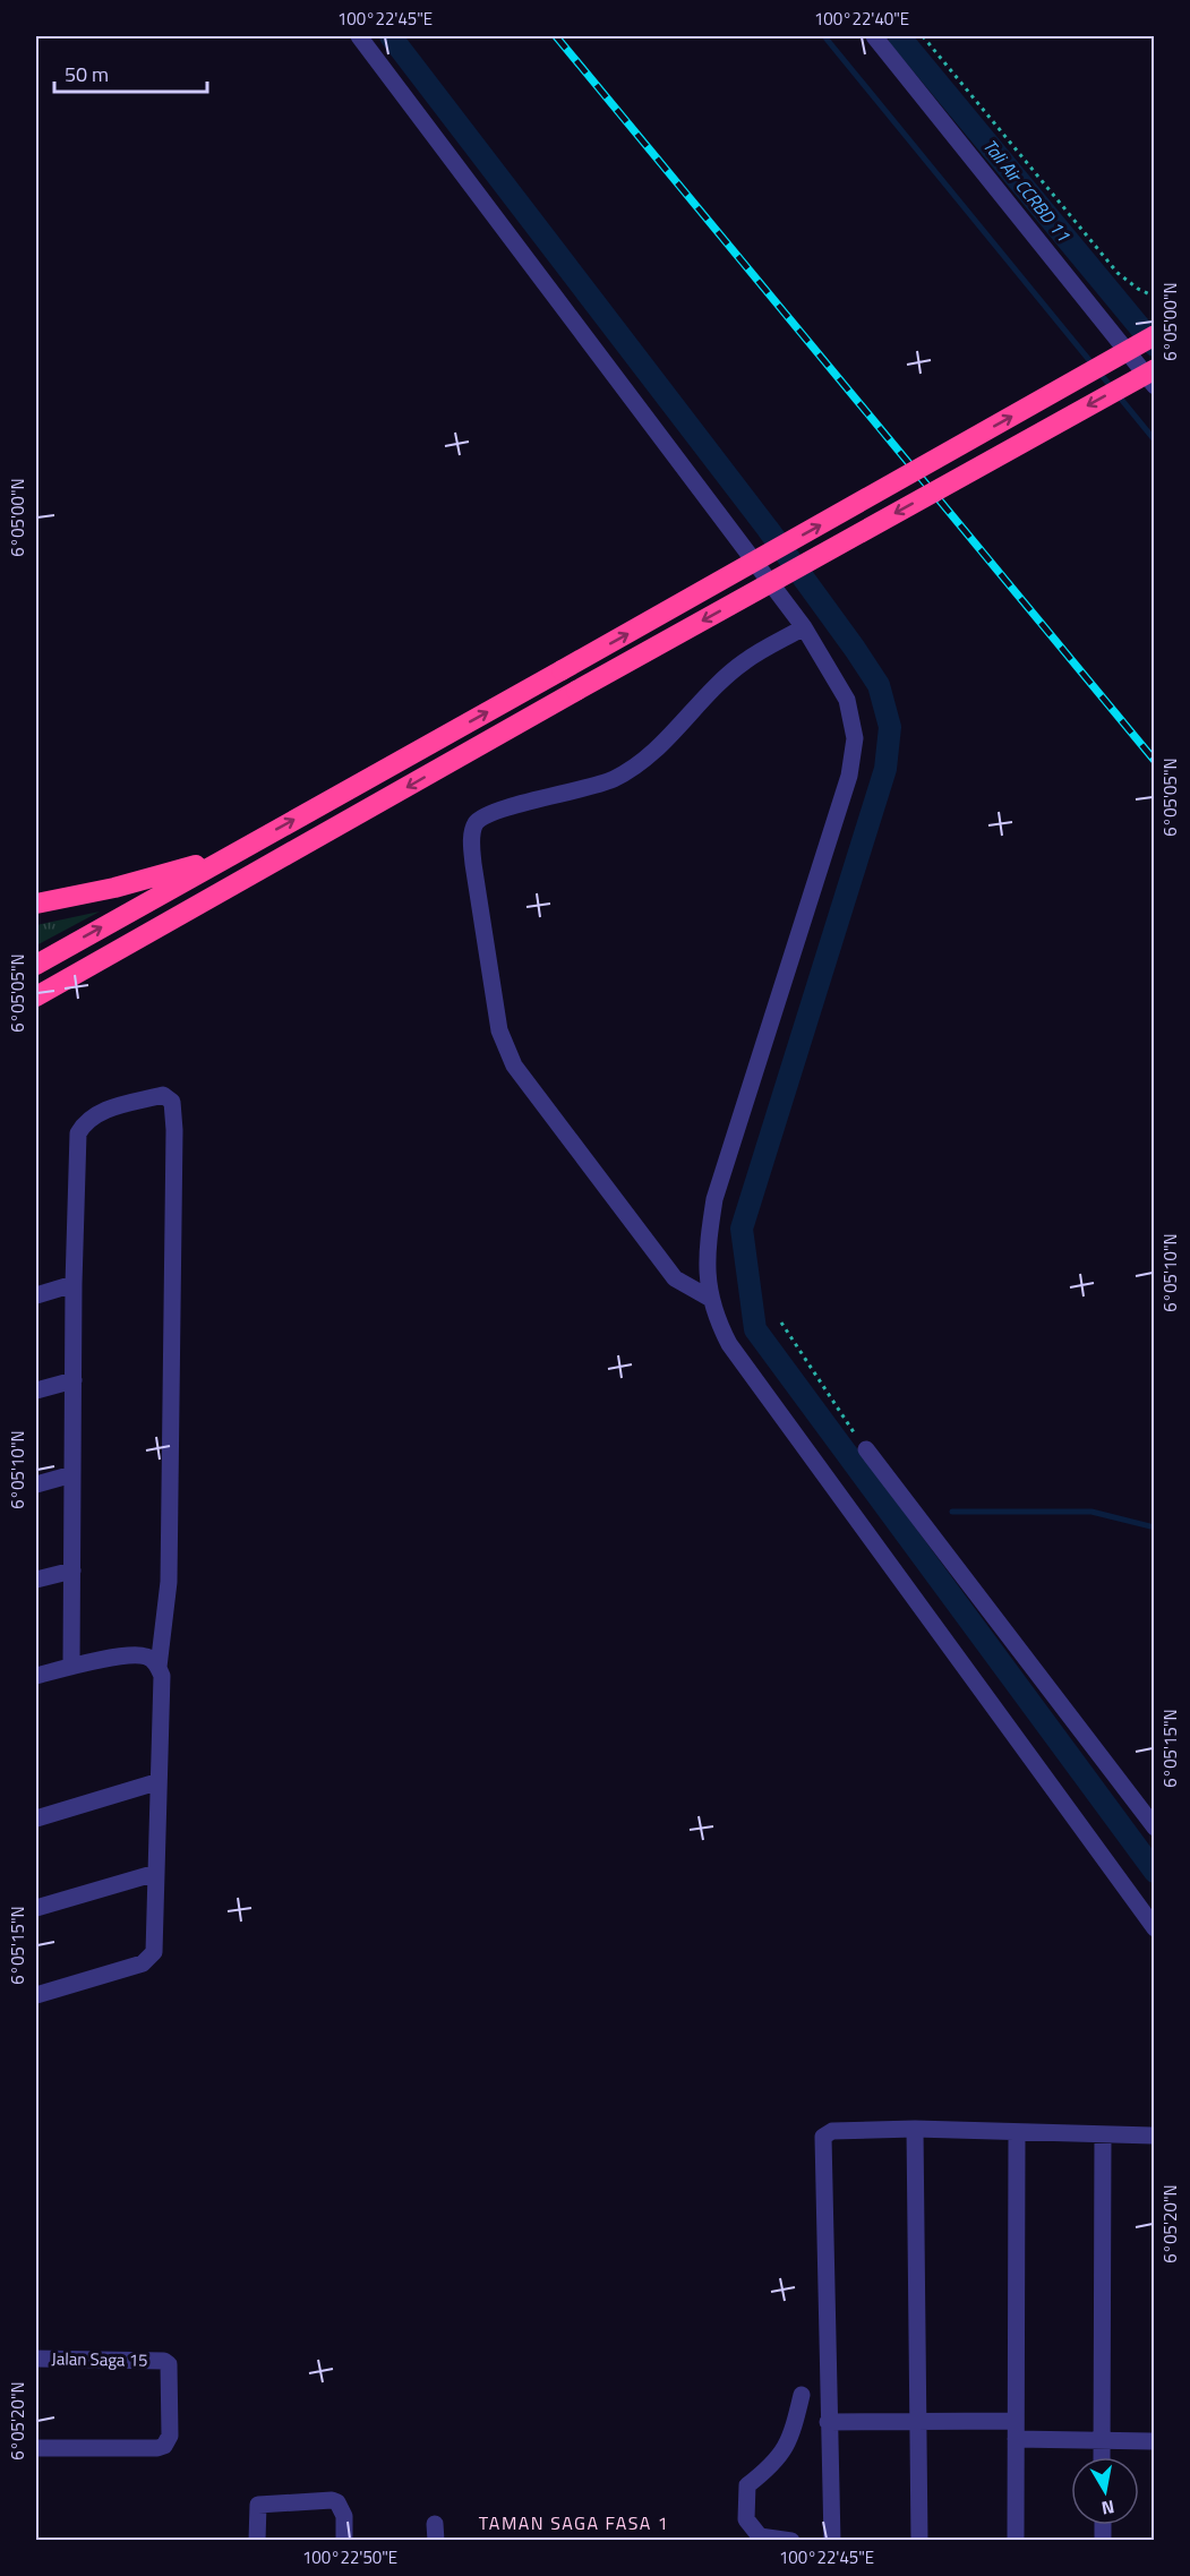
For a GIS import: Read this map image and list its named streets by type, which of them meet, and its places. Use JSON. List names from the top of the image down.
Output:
{
  "streets": {
    "street": ["Jalan Saga 15"]
  },
  "districts": ["TAMAN SAGA FASA 1"],
  "water": ["Tali Air CCRBD 11"],
  "scale_bar": "50 m",
  "north": "bottom",
  "coordinates": [
    "100°22'45\"E",
    "100°22'40\"E",
    "6°05'00\"N",
    "6°05'05\"N",
    "6°05'10\"N",
    "6°05'15\"N",
    "6°05'20\"N",
    "100°22'50\"E"
  ]
}
